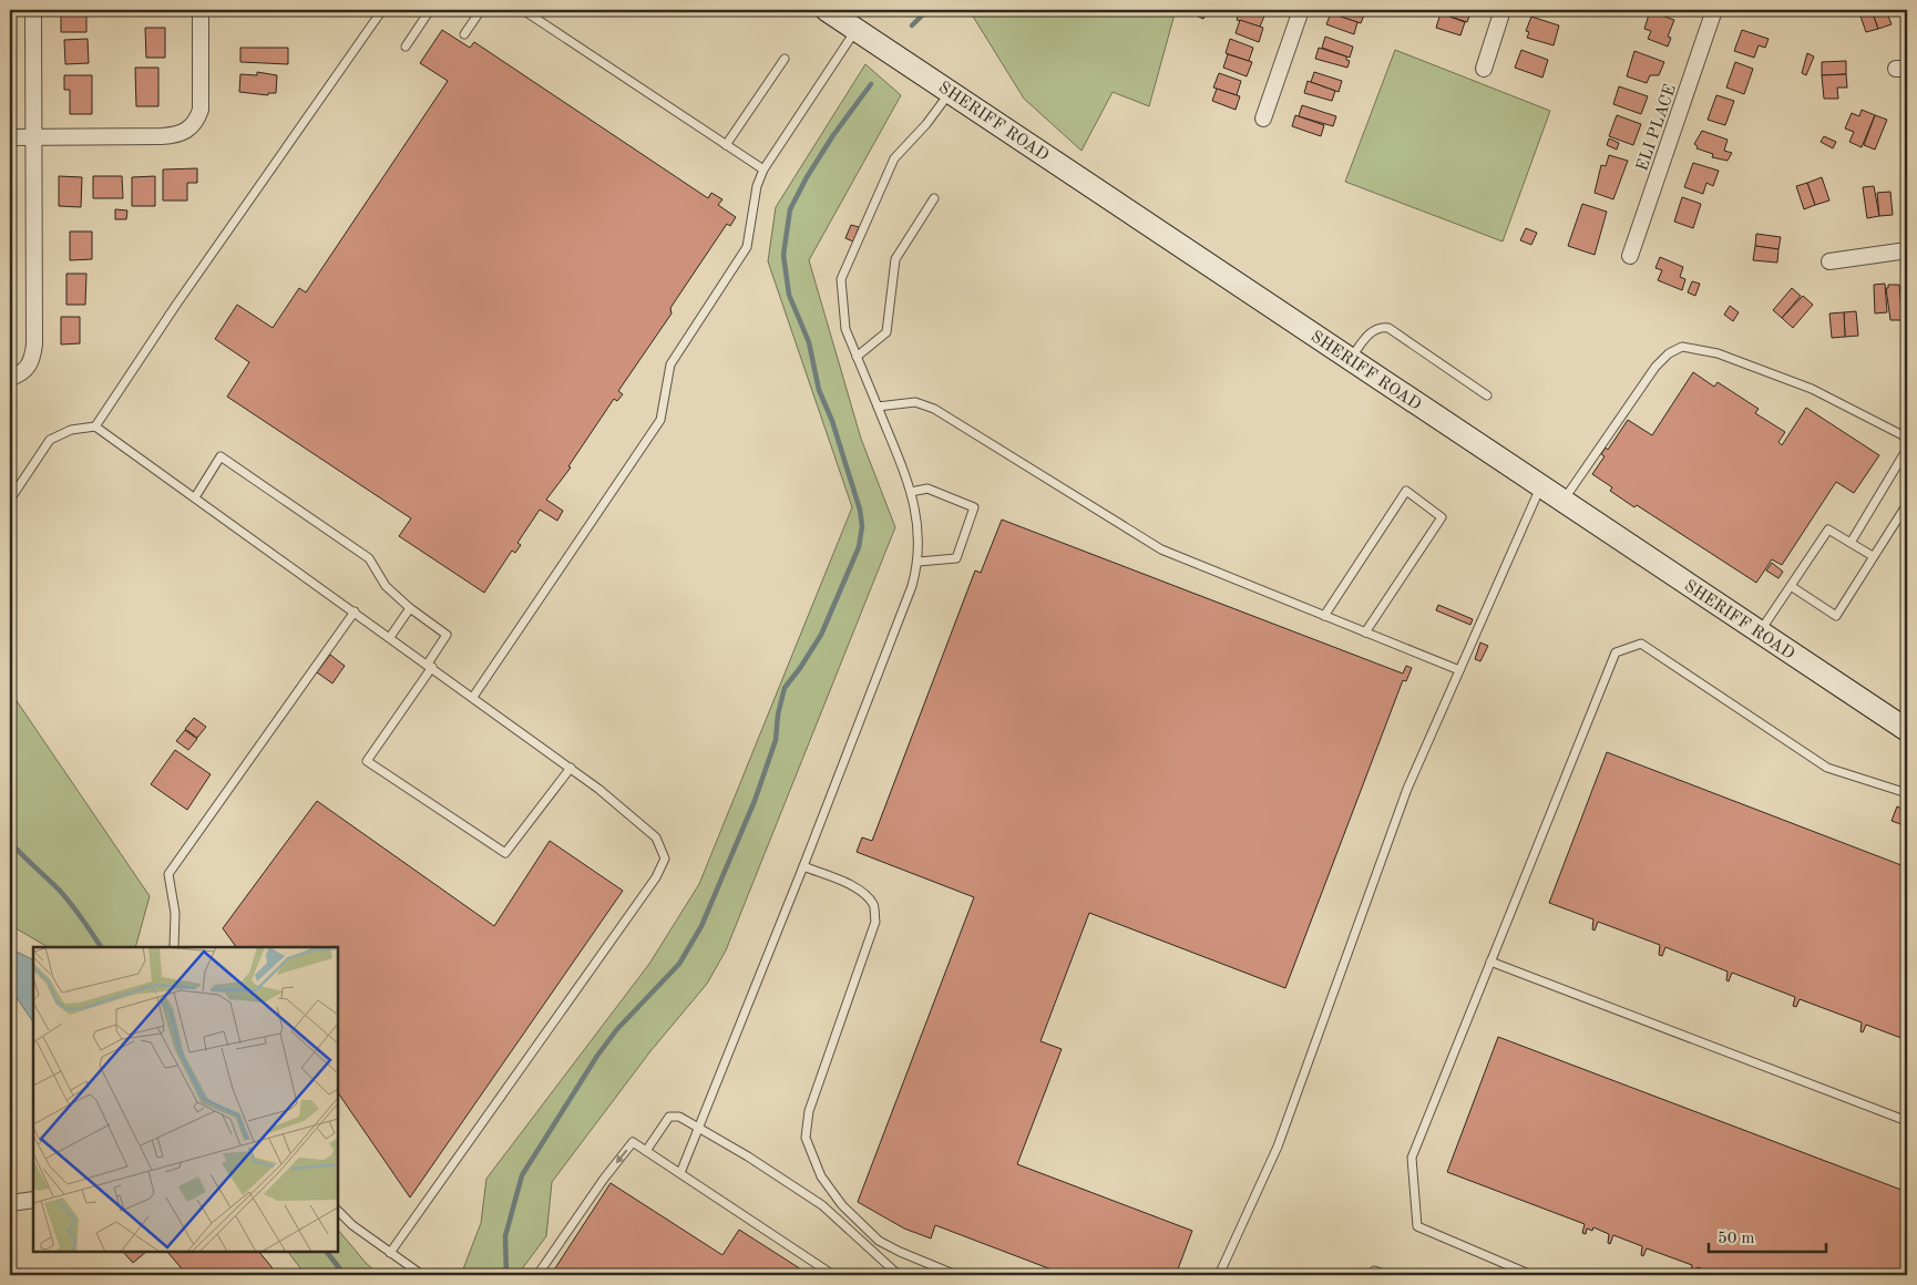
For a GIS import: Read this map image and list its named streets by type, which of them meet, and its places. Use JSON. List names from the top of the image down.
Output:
{
  "streets": {
    "main road": ["SHERIFF ROAD"],
    "street": ["ELI PLACE"]
  },
  "scale_bar": "50 m"
}
